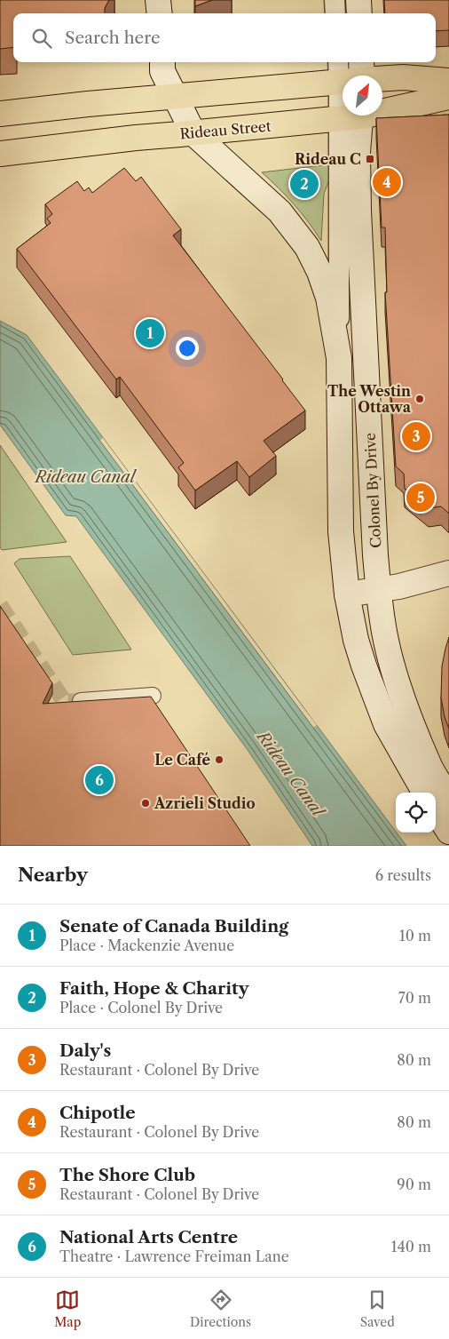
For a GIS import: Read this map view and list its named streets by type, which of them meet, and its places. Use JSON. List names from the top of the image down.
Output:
{
  "streets": {
    "main road": ["Rideau Street", "Colonel By Drive"]
  },
  "water": ["Rideau Canal"],
  "places": {
    "transit": ["Rideau C"],
    "other": ["The Westin Ottawa", "Le Café", "Azrieli Studio"]
  },
  "north": "top right",
  "page": {
    "search": "Search here",
    "pins": [
      "4",
      "2",
      "1",
      "3",
      "5",
      "6"
    ],
    "heading": ["Nearby", "6 results"],
    "list": [
      {
        "mark": "1",
        "name": "Senate of Canada Building",
        "note": "Place · Mackenzie Avenue",
        "value": "10 m"
      },
      {
        "mark": "2",
        "name": "Faith, Hope & Charity",
        "note": "Place · Colonel By Drive",
        "value": "70 m"
      },
      {
        "mark": "3",
        "name": "Daly's",
        "note": "Restaurant · Colonel By Drive",
        "value": "80 m"
      },
      {
        "mark": "4",
        "name": "Chipotle",
        "note": "Restaurant · Colonel By Drive",
        "value": "80 m"
      },
      {
        "mark": "5",
        "name": "The Shore Club",
        "note": "Restaurant · Colonel By Drive",
        "value": "90 m"
      },
      {
        "mark": "6",
        "name": "National Arts Centre",
        "note": "Theatre · Lawrence Freiman Lane",
        "value": "140 m"
      }
    ],
    "nav": ["Map", "Directions", "Saved"]
  }
}
